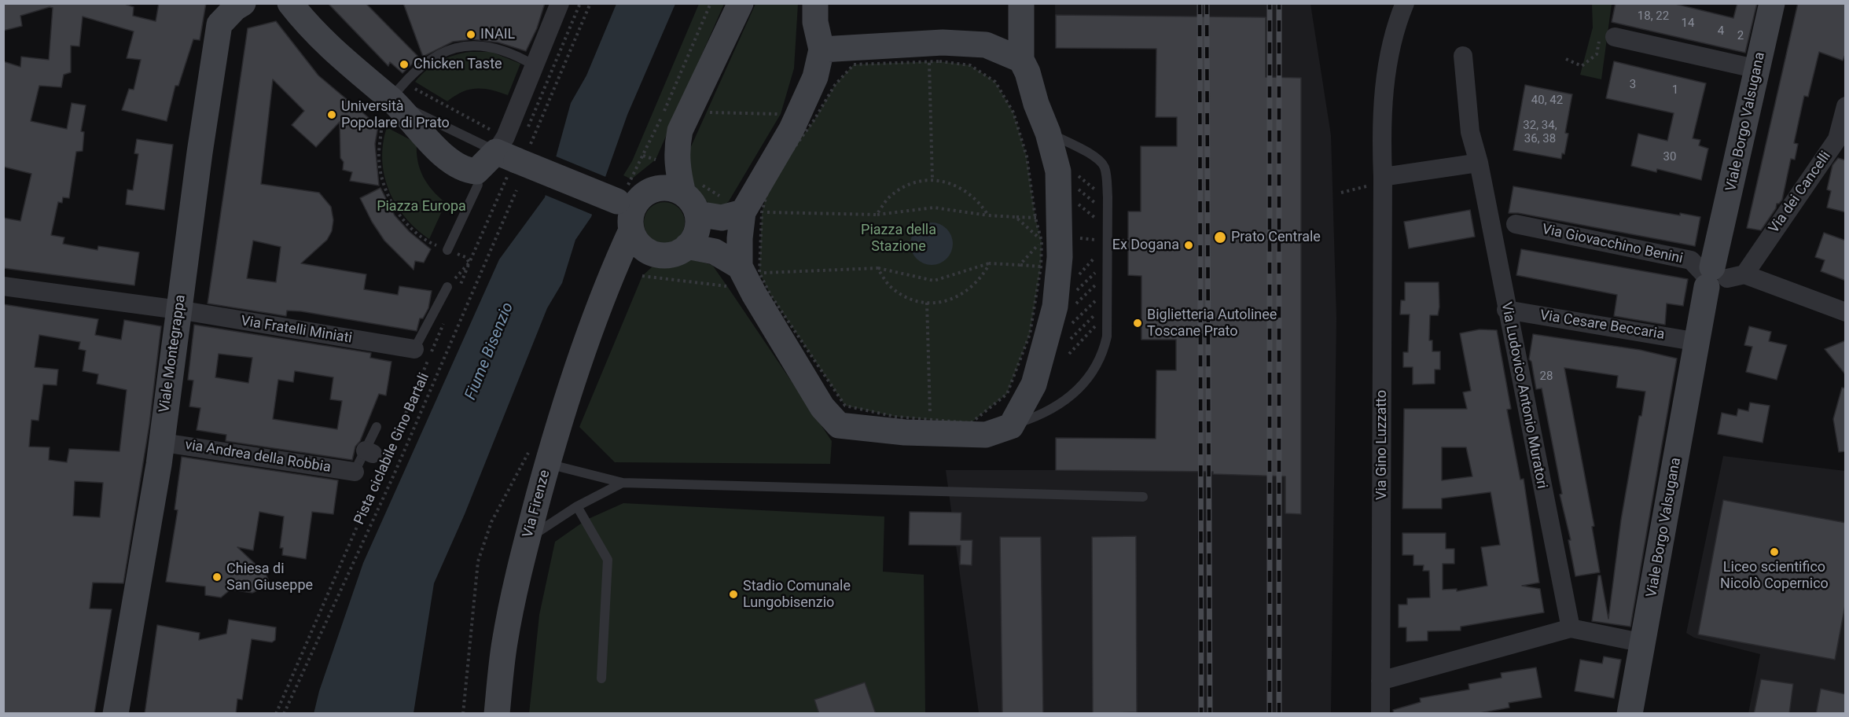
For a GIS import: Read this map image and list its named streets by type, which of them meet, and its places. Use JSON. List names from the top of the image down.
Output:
{
  "streets": {
    "street": [
      "Viale Borgo Valsugana",
      "Via dei Cancelli",
      "Via Giovacchino Benini",
      "Via Cesare Beccaria",
      "Via Fratelli Miniati",
      "Viale Montegrappa",
      "Via Ludovico Antonio Muratori",
      "Via Gino Luzzatto",
      "via Andrea della Robbia",
      "Via Firenze"
    ],
    "path": ["Pista ciclabile Gino Bartali"]
  },
  "crossings": [
    ["Viale Borgo Valsugana", "Via dei Cancelli"],
    ["Viale Borgo Valsugana", "Via Giovacchino Benini"],
    ["Viale Borgo Valsugana", "Via Cesare Beccaria"],
    ["Via dei Cancelli", "Via Giovacchino Benini"],
    ["Via Cesare Beccaria", "Via Ludovico Antonio Muratori"],
    ["Via Fratelli Miniati", "Viale Montegrappa"],
    ["Viale Montegrappa", "via Andrea della Robbia"]
  ],
  "water": ["Fiume Bisenzio"],
  "parks": ["Piazza Europa", "Piazza della Stazione"],
  "places": [
    "INAIL",
    "Chicken Taste",
    "Università Popolare di Prato",
    "Prato Centrale",
    "Ex Dogana",
    "Biglietteria Autolinee Toscane Prato",
    "Liceo scientifico Nicolò Copernico",
    "Chiesa di San Giuseppe",
    "Stadio Comunale Lungobisenzio"
  ],
  "house_numbers": [
    "18, 22",
    "14",
    "4",
    "2",
    "3",
    "1",
    "40, 42",
    "32, 34, 36, 38",
    "30",
    "28"
  ]
}
